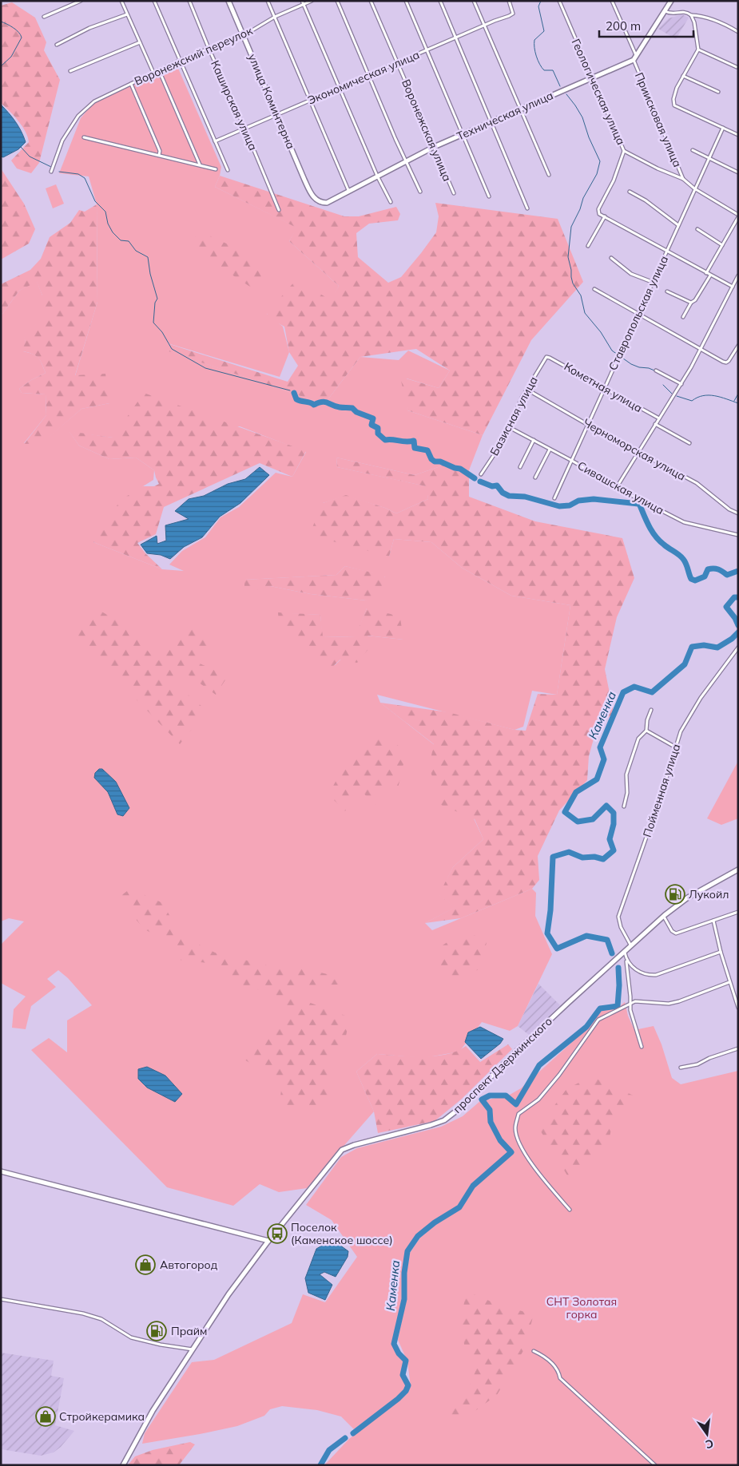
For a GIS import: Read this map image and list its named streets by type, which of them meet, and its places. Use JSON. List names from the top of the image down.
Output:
{
  "streets": {
    "street": [
      "Воронежский переулок",
      "Экономическая улица",
      "Геологическая улица",
      "улица Коминтерна",
      "Каширская улица",
      "Техническая улица",
      "Приисковая улица",
      "Воронежская улица",
      "Ставропольская улица",
      "Кометная улица",
      "Базисная улица",
      "Черноморская улица",
      "Сивашская улица",
      "Пойменная улица",
      "проспект Дзержинского"
    ]
  },
  "crossings": [
    ["Воронежский переулок", "улица Коминтерна"],
    ["Воронежский переулок", "Каширская улица"],
    ["Экономическая улица", "улица Коминтерна"],
    ["Экономическая улица", "Каширская улица"],
    ["Экономическая улица", "Воронежская улица"],
    ["Геологическая улица", "Техническая улица"],
    ["Геологическая улица", "Приисковая улица"],
    ["Геологическая улица", "Ставропольская улица"],
    ["улица Коминтерна", "Техническая улица"],
    ["Техническая улица", "Приисковая улица"],
    ["Техническая улица", "Воронежская улица"],
    ["Ставропольская улица", "Кометная улица"],
    ["Ставропольская улица", "Черноморская улица"],
    ["Ставропольская улица", "Сивашская улица"],
    ["Кометная улица", "Базисная улица"],
    ["Базисная улица", "Черноморская улица"],
    ["Базисная улица", "Сивашская улица"],
    ["Пойменная улица", "проспект Дзержинского"]
  ],
  "water": ["Каменка"],
  "parks": ["СНТ Золотая горка"],
  "places": {
    "fuel station": ["Лукойл", "Прайм"],
    "bus stop": ["Поселок (Каменское шоссе)"],
    "shop": ["Автогород", "Стройкерамика"]
  },
  "scale_bar": "200 m",
  "north": "bottom"
}
